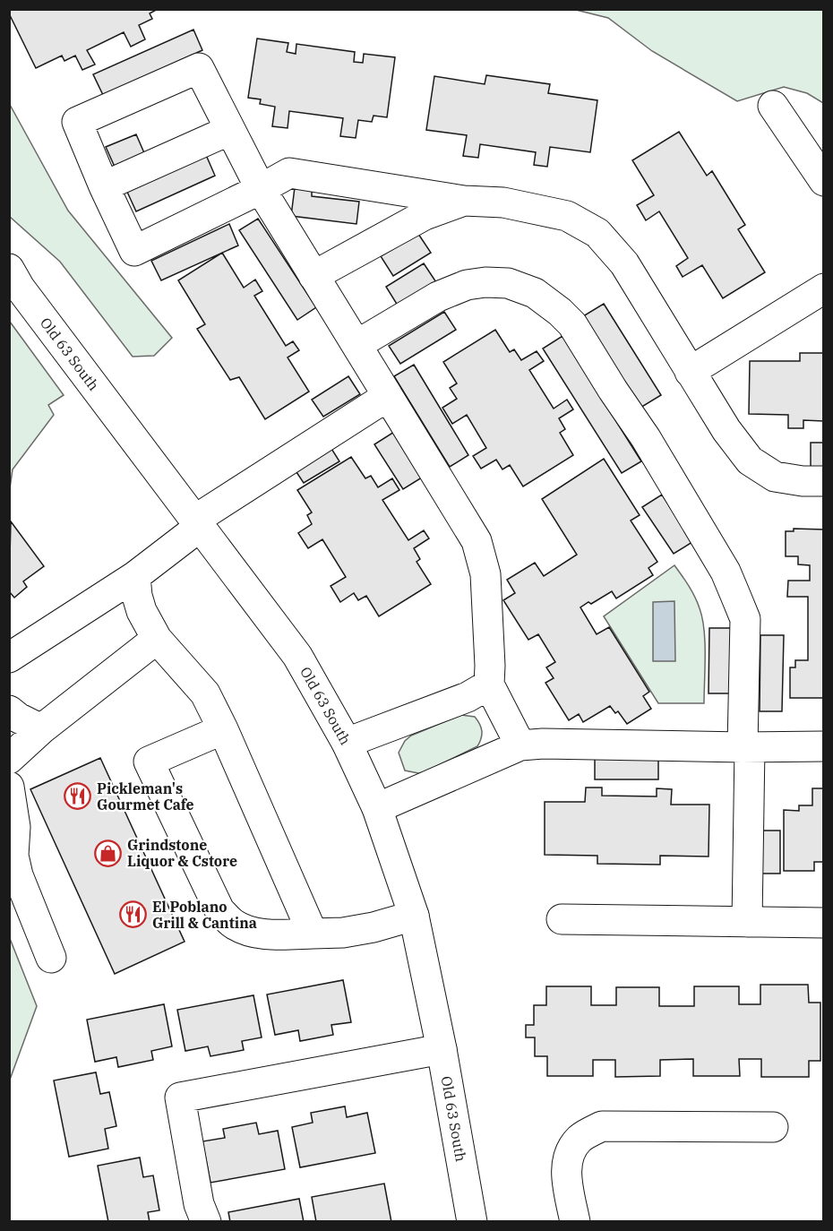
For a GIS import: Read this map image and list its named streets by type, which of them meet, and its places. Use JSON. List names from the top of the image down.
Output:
{
  "streets": {
    "main road": ["Old 63 South"]
  },
  "places": {
    "restaurant": ["Pickleman's Gourmet Cafe", "El Poblano Grill & Cantina"],
    "shop": ["Grindstone Liquor & Cstore"]
  }
}
